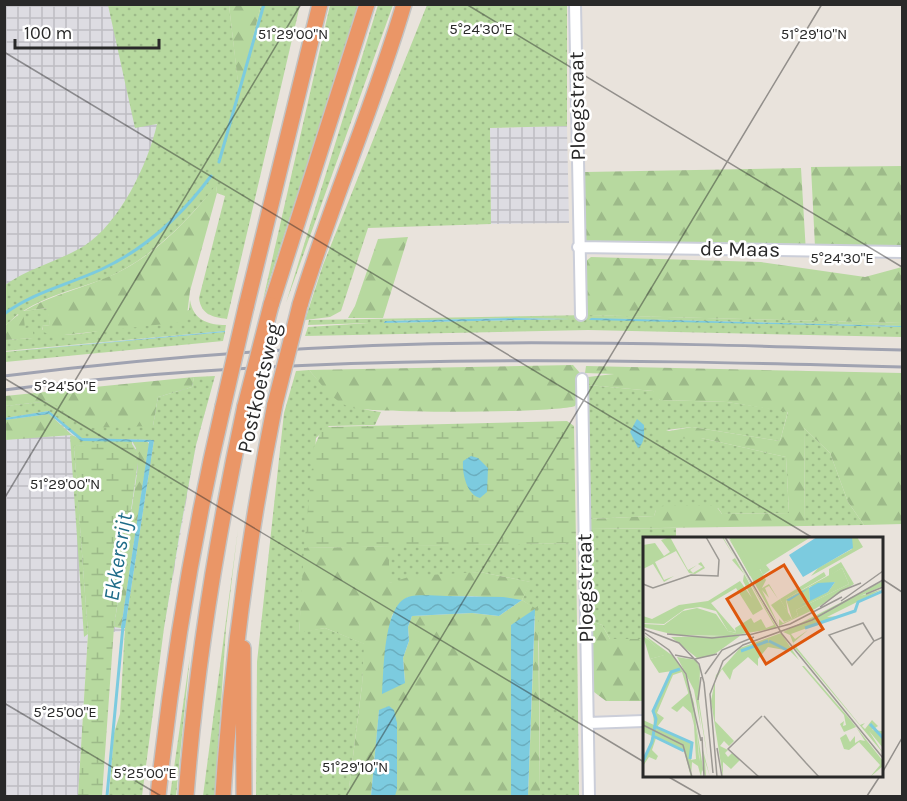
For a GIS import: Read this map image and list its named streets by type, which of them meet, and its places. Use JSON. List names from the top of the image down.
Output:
{
  "streets": {
    "highway": ["Postkoetsweg"],
    "street": ["Ploegstraat", "de Maas"]
  },
  "crossings": [
    ["Ploegstraat", "de Maas"]
  ],
  "water": ["Ekkersrijt"],
  "scale_bar": "100 m",
  "coordinates": [
    "5°24'30\"E",
    "51°29'00\"N",
    "51°29'10\"N",
    "5°24'50\"E",
    "5°25'00\"E"
  ]
}
